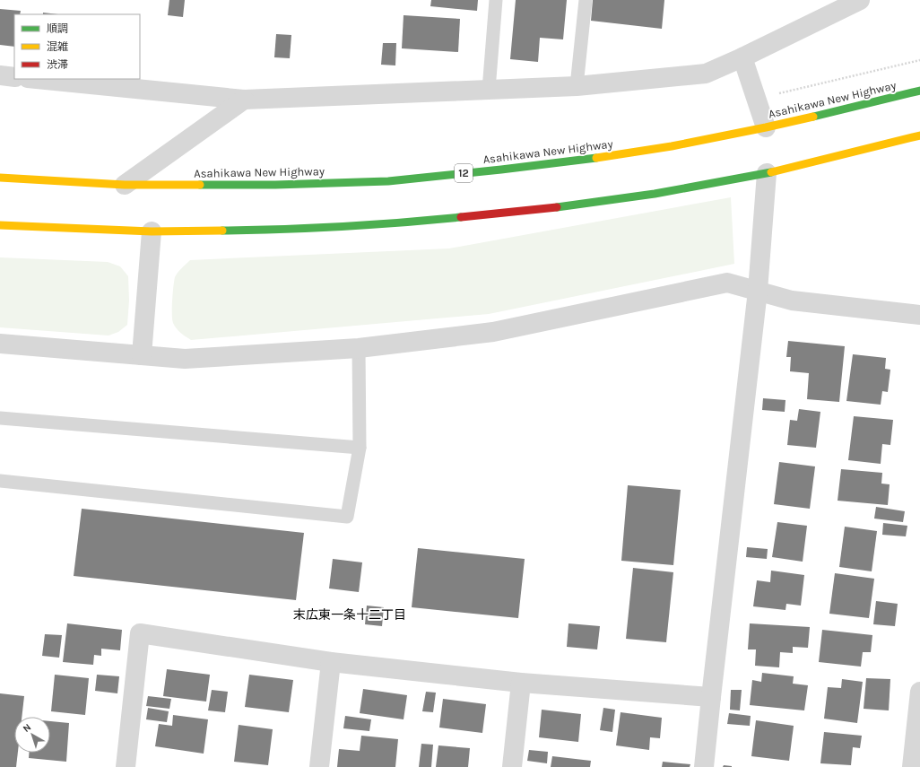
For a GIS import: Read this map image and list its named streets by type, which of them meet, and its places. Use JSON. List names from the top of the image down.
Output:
{
  "streets": {
    "highway": ["Asahikawa New Highway", "12"]
  },
  "districts": ["末広東一条十二丁目"],
  "legend": ["順調", "混雑", "渋滞"],
  "north": "top left"
}
